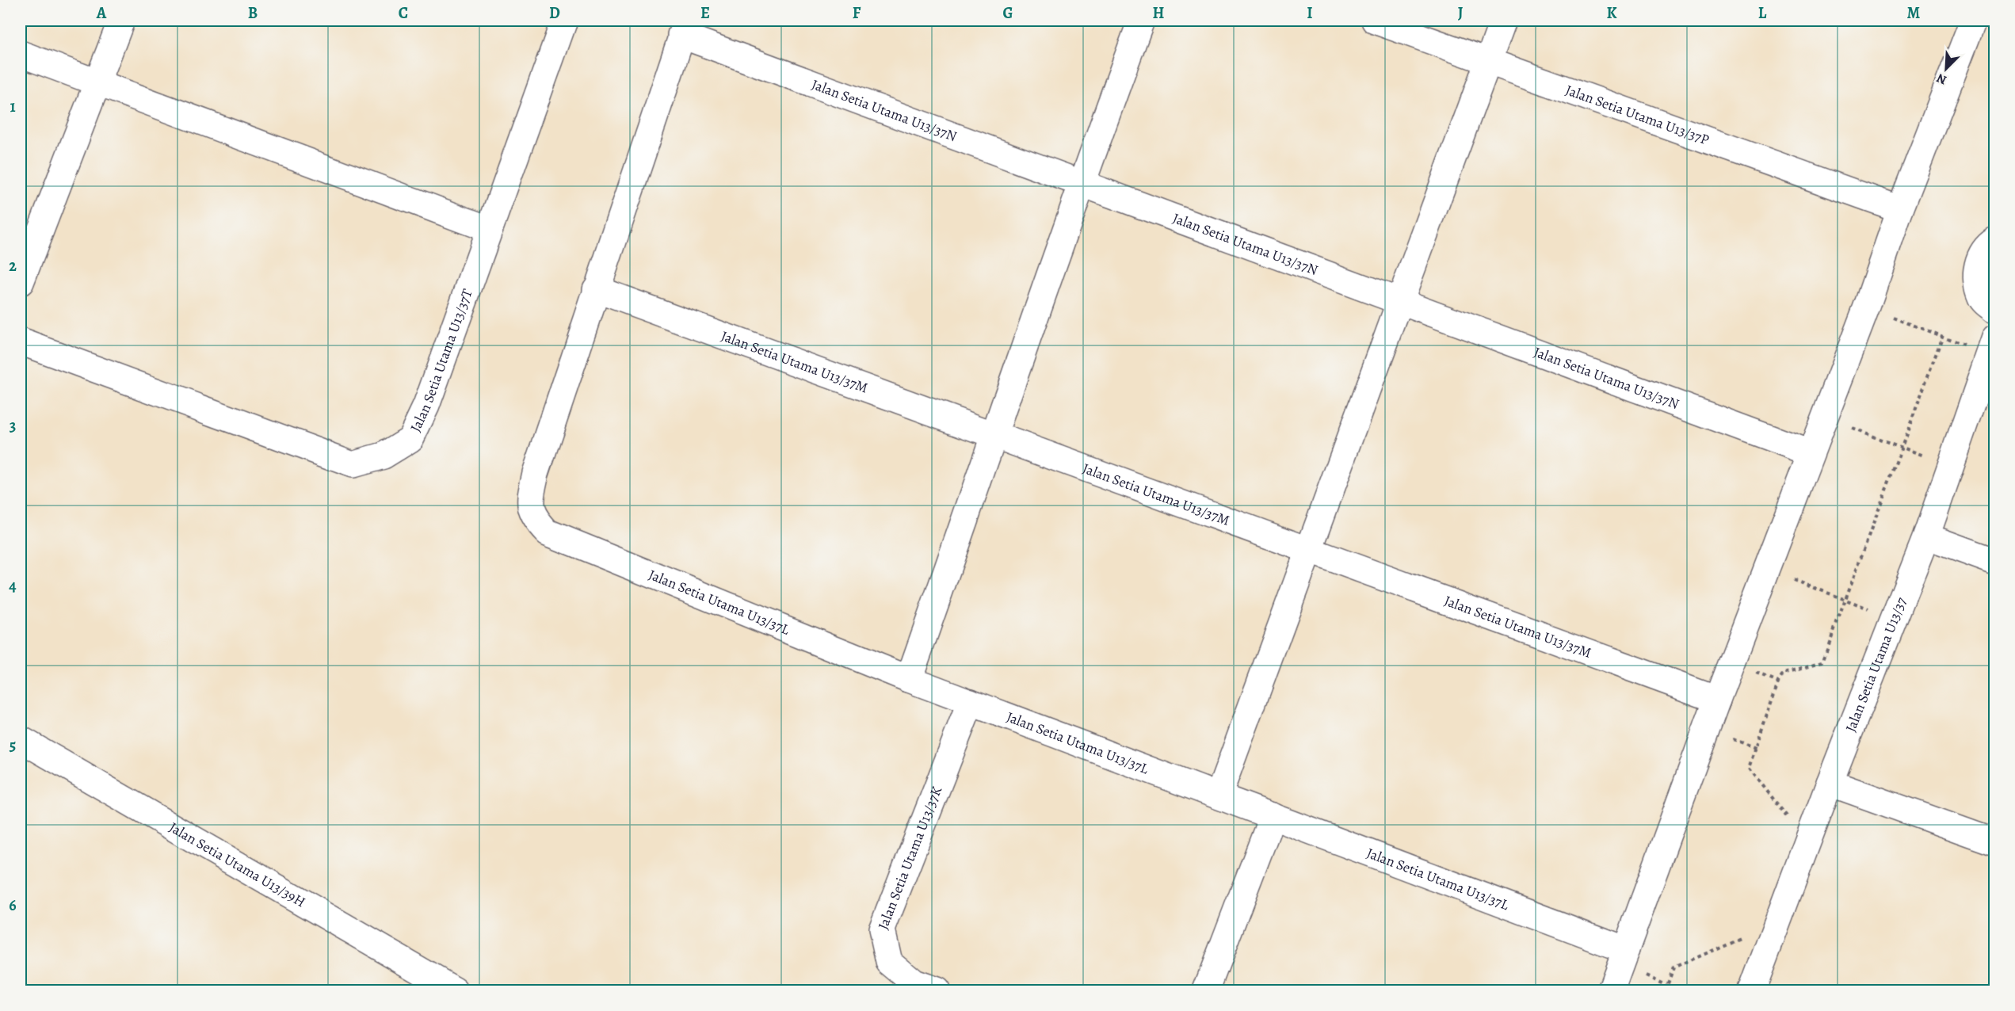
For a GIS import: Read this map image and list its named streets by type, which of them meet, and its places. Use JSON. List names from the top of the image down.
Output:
{
  "streets": {
    "street": [
      "Jalan Setia Utama U13/37N",
      "Jalan Setia Utama U13/37P",
      "Jalan Setia Utama U13/37T",
      "Jalan Setia Utama U13/37M",
      "Jalan Setia Utama U13/37L",
      "Jalan Setia Utama U13/37",
      "Jalan Setia Utama U13/37K",
      "Jalan Setia Utama U13/39H"
    ]
  },
  "crossings": [
    ["Jalan Setia Utama U13/37M", "Jalan Setia Utama U13/37L"],
    ["Jalan Setia Utama U13/37L", "Jalan Setia Utama U13/37K"]
  ],
  "north": "bottom left",
  "grid": {
    "columns": [
      "A",
      "B",
      "C",
      "D",
      "E",
      "F",
      "G",
      "H",
      "I",
      "J",
      "K",
      "L",
      "M"
    ],
    "rows": [
      "1",
      "2",
      "3",
      "4",
      "5",
      "6"
    ]
  }
}
